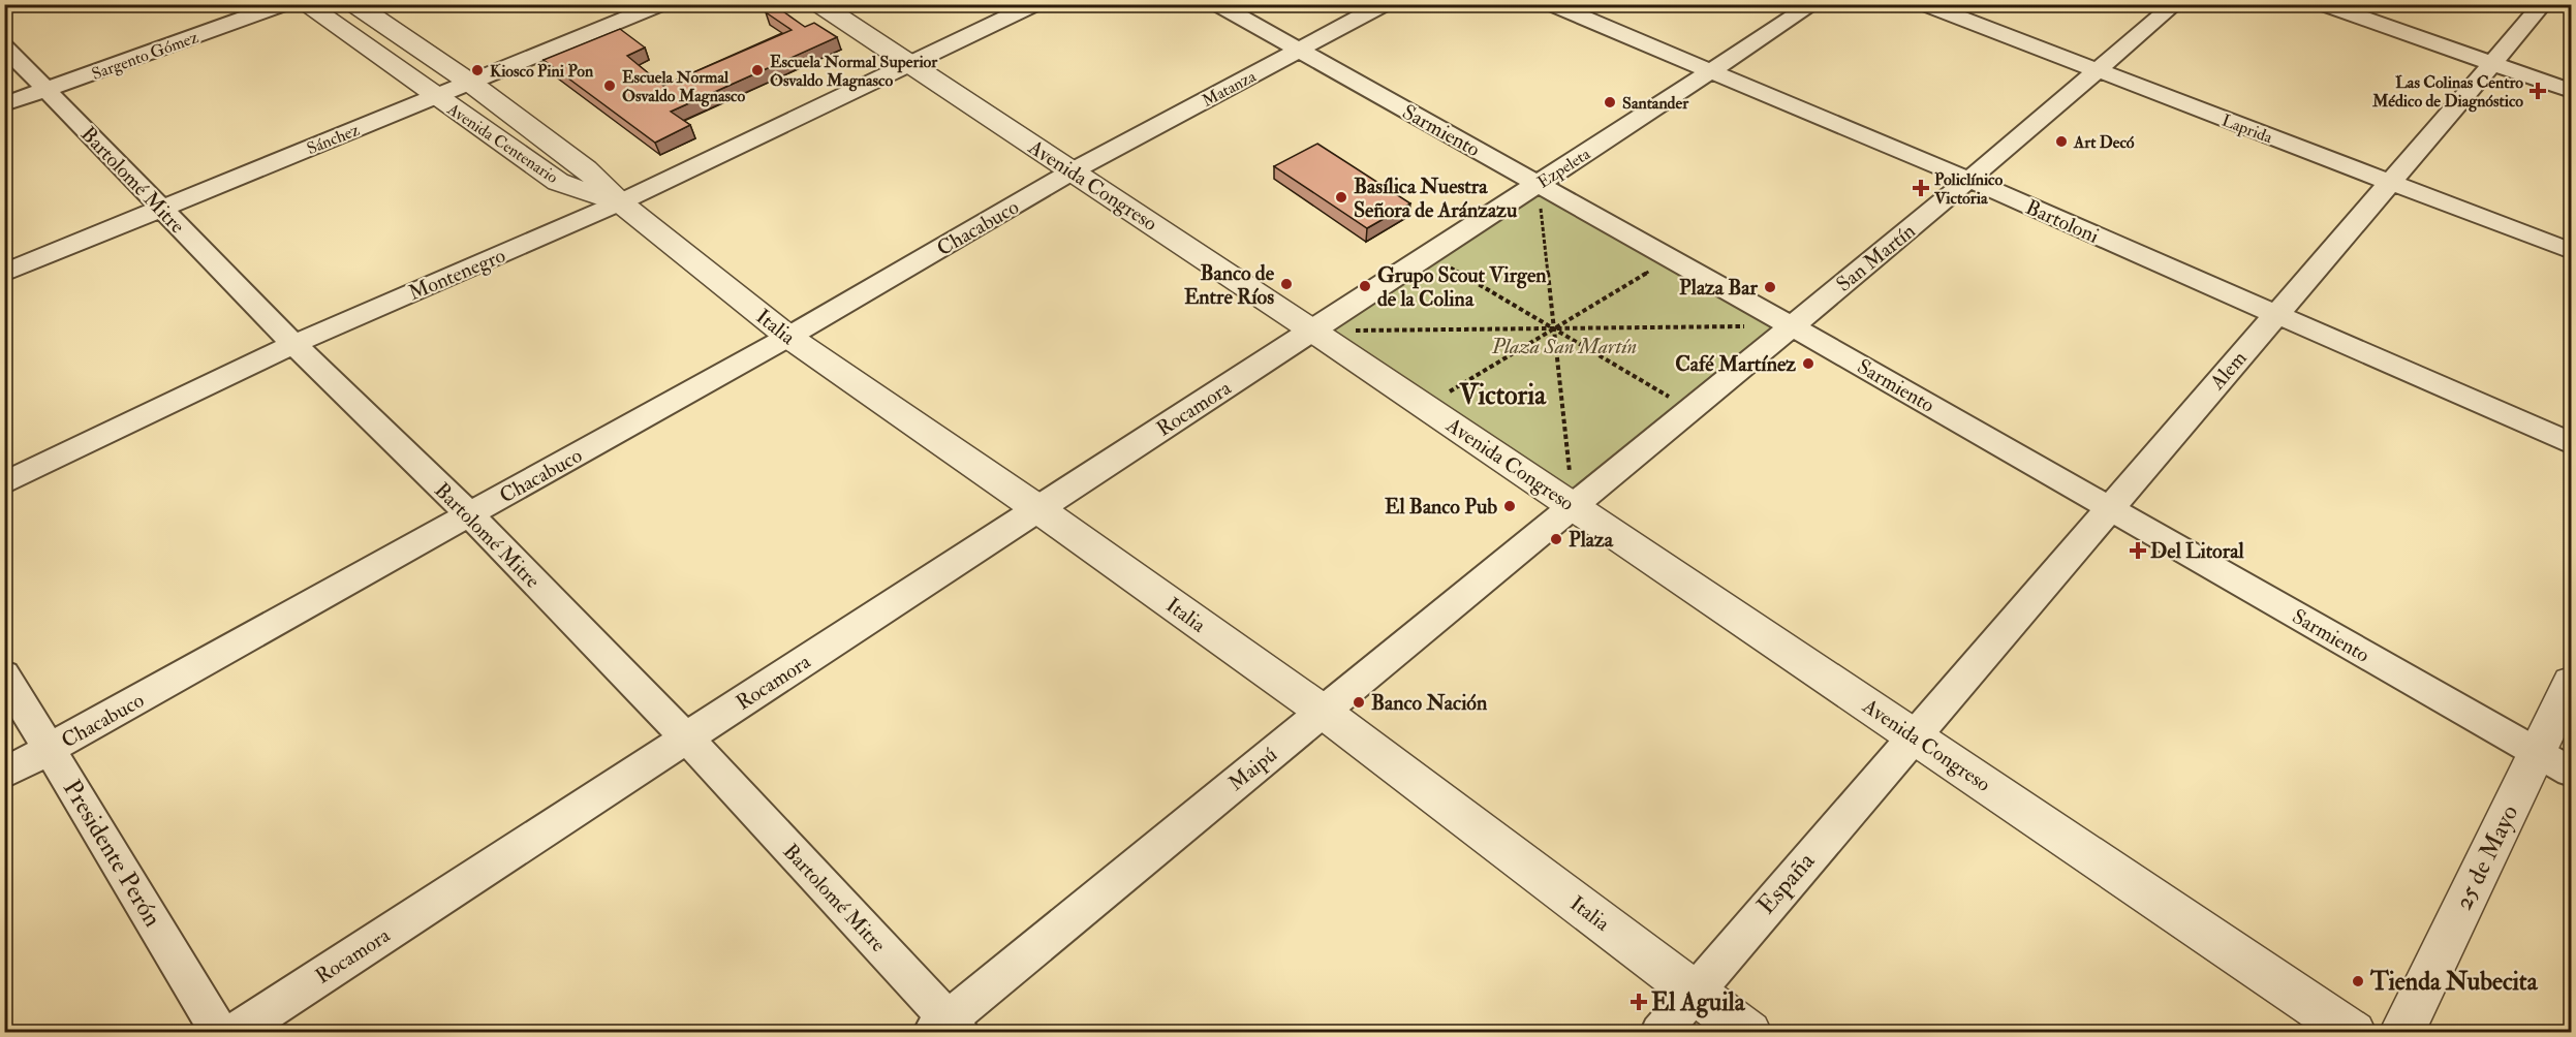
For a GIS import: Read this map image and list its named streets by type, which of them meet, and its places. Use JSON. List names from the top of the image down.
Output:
{
  "streets": {
    "street": [
      "Sargento Gómez",
      "Matanza",
      "Laprida",
      "Sarmiento",
      "Sánchez",
      "Avenida Centenario",
      "Ezpeleta",
      "Bartolomé Mitre",
      "Avenida Congreso",
      "Bartoloni",
      "Chacabuco",
      "San Martín",
      "Montenegro",
      "Italia",
      "Alem",
      "Rocamora",
      "Maipú",
      "Presidente Perón",
      "25 de Mayo",
      "España"
    ]
  },
  "crossings": [
    ["Sargento Gómez", "Bartolomé Mitre"],
    ["Matanza", "Sarmiento"],
    ["Matanza", "Avenida Congreso"],
    ["Matanza", "Chacabuco"],
    ["Laprida", "San Martín"],
    ["Laprida", "Alem"],
    ["Sarmiento", "Ezpeleta"],
    ["Sarmiento", "San Martín"],
    ["Sarmiento", "Alem"],
    ["Sarmiento", "25 de Mayo"],
    ["Sánchez", "Avenida Centenario"],
    ["Sánchez", "Bartolomé Mitre"],
    ["Avenida Centenario", "Montenegro"],
    ["Avenida Centenario", "Italia"],
    ["Ezpeleta", "Avenida Congreso"],
    ["Ezpeleta", "Bartoloni"],
    ["Ezpeleta", "Rocamora"],
    ["Bartolomé Mitre", "Chacabuco"],
    ["Bartolomé Mitre", "Montenegro"],
    ["Bartolomé Mitre", "Rocamora"],
    ["Bartolomé Mitre", "Maipú"],
    ["Avenida Congreso", "Chacabuco"],
    ["Avenida Congreso", "San Martín"],
    ["Avenida Congreso", "Montenegro"],
    ["Avenida Congreso", "Alem"],
    ["Avenida Congreso", "Rocamora"],
    ["Avenida Congreso", "Maipú"],
    ["Avenida Congreso", "España"],
    ["Bartoloni", "San Martín"],
    ["Bartoloni", "Alem"],
    ["Chacabuco", "Italia"],
    ["Chacabuco", "Presidente Perón"],
    ["San Martín", "Maipú"],
    ["Montenegro", "Italia"],
    ["Italia", "Rocamora"],
    ["Italia", "Maipú"],
    ["Italia", "España"],
    ["Alem", "España"]
  ],
  "districts": ["Victoria"],
  "parks": ["Plaza San Martín"],
  "places": {
    "other": [
      "Kiosco Pini Pon",
      "Escuela Normal Superior Osvaldo Magnasco",
      "Escuela Normal Osvaldo Magnasco",
      "Santander",
      "Art Decó",
      "Basílica Nuestra Señora de Aránzazu",
      "Banco de Entre Ríos",
      "Grupo Scout Virgen de la Colina",
      "Plaza Bar",
      "Café Martínez",
      "El Banco Pub",
      "Plaza",
      "Banco Nación",
      "Tienda Nubecita"
    ],
    "health": [
      "Las Colinas Centro Médico de Diagnóstico",
      "Policlínico Victoria",
      "Del Litoral",
      "El Aguila"
    ]
  }
}
